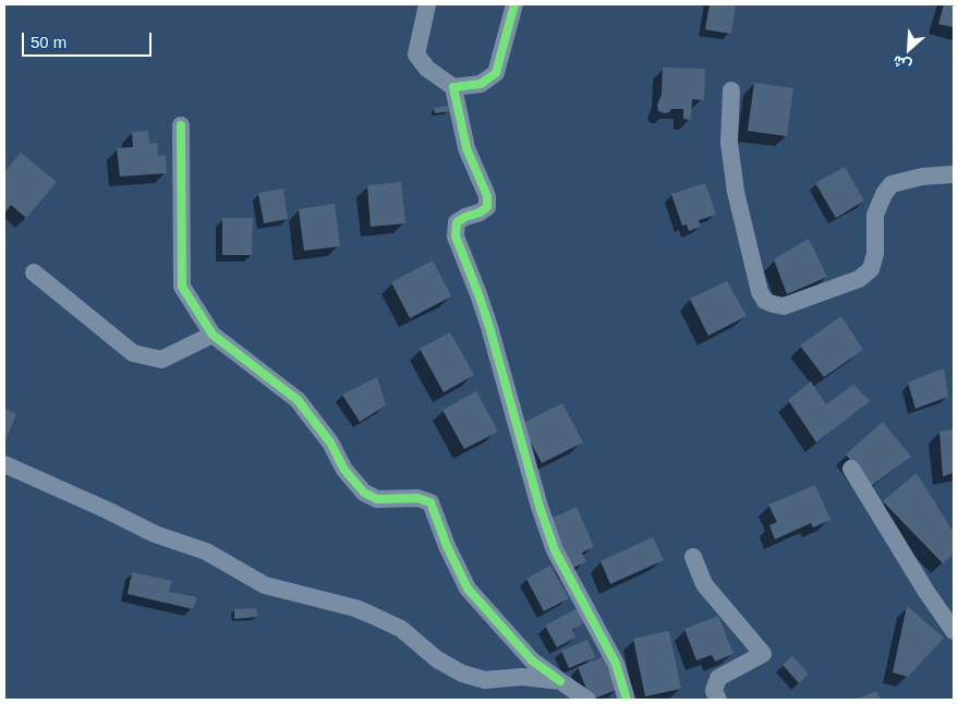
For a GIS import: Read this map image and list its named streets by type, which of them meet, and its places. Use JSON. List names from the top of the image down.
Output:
{
  "scale_bar": "50 m",
  "north": "bottom left"
}
